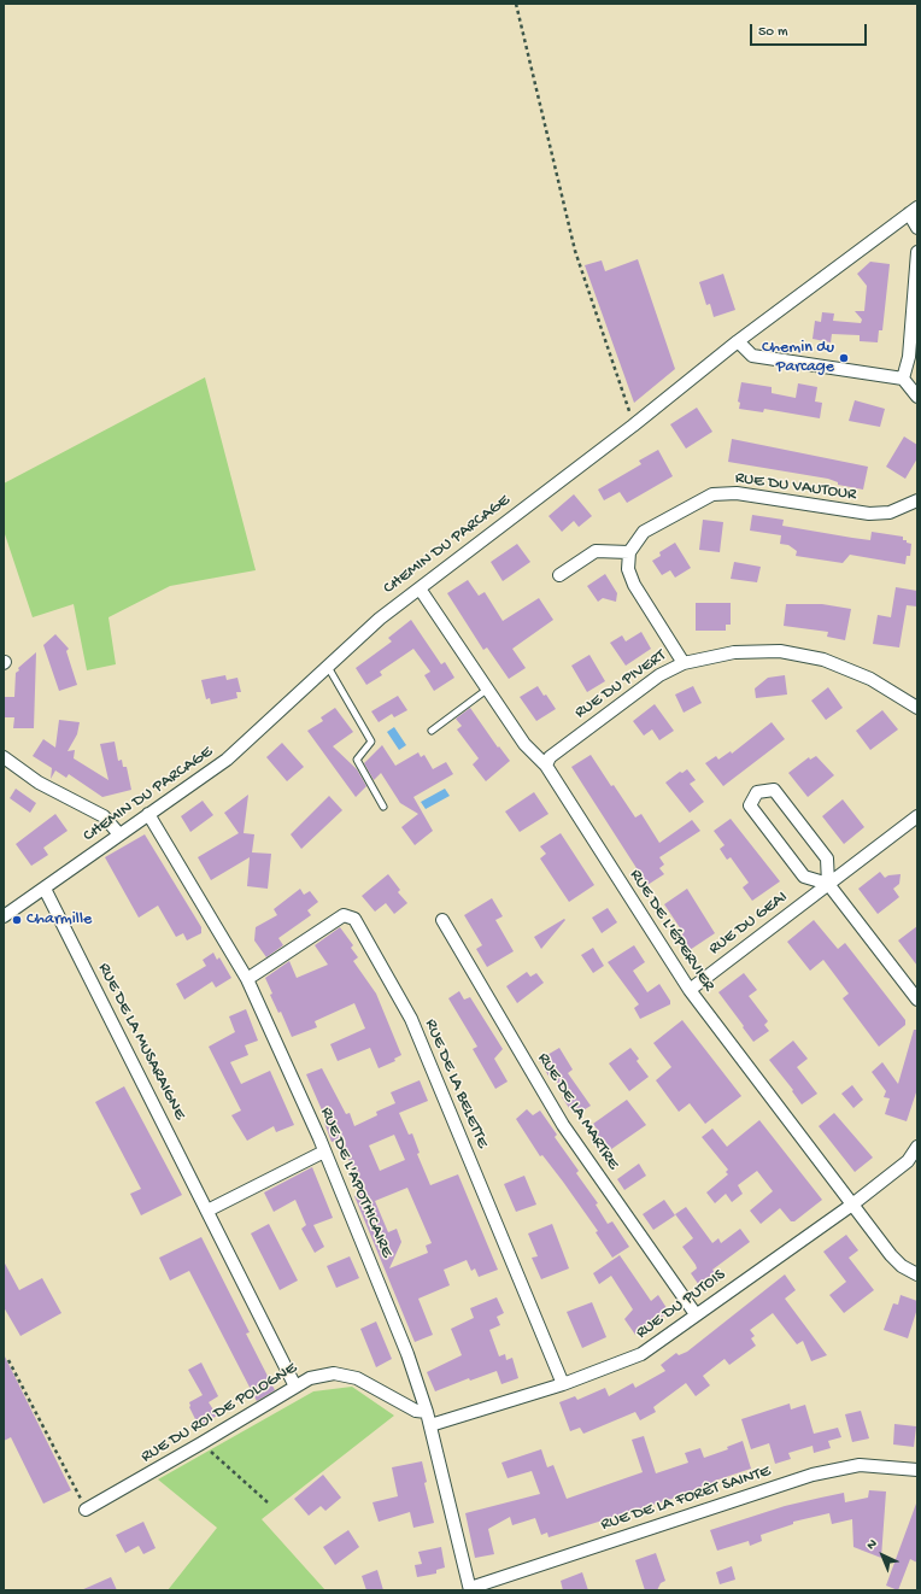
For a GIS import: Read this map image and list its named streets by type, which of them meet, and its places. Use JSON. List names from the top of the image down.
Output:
{
  "streets": {
    "street": [
      "RUE DU VAUTOUR",
      "CHEMIN DU PARCAGE",
      "RUE DU PIVERT",
      "RUE DU GEAI",
      "RUE DE L'ÉPERVIER",
      "RUE DE LA MUSARAIGNE",
      "RUE DE LA BELETTE",
      "RUE DE LA MARTRE",
      "RUE DE L'APOTHICAIRE",
      "RUE DU PUTOIS",
      "RUE DU ROI DE POLOGNE",
      "RUE DE LA FORÊT SAINTE"
    ]
  },
  "crossings": [
    ["CHEMIN DU PARCAGE", "RUE DE L'ÉPERVIER"],
    ["CHEMIN DU PARCAGE", "RUE DE LA MUSARAIGNE"],
    ["CHEMIN DU PARCAGE", "RUE DE L'APOTHICAIRE"],
    ["RUE DU PIVERT", "RUE DE L'ÉPERVIER"],
    ["RUE DU GEAI", "RUE DE L'ÉPERVIER"],
    ["RUE DE L'ÉPERVIER", "RUE DU PUTOIS"],
    ["RUE DE LA MUSARAIGNE", "RUE DU ROI DE POLOGNE"],
    ["RUE DE LA BELETTE", "RUE DE L'APOTHICAIRE"],
    ["RUE DE LA BELETTE", "RUE DU PUTOIS"],
    ["RUE DE LA MARTRE", "RUE DU PUTOIS"],
    ["RUE DE L'APOTHICAIRE", "RUE DU PUTOIS"],
    ["RUE DE L'APOTHICAIRE", "RUE DU ROI DE POLOGNE"],
    ["RUE DE L'APOTHICAIRE", "RUE DE LA FORÊT SAINTE"]
  ],
  "places": ["Chemin du Parcage", "Charmille"],
  "scale_bar": "50 m",
  "north": "top left"
}
